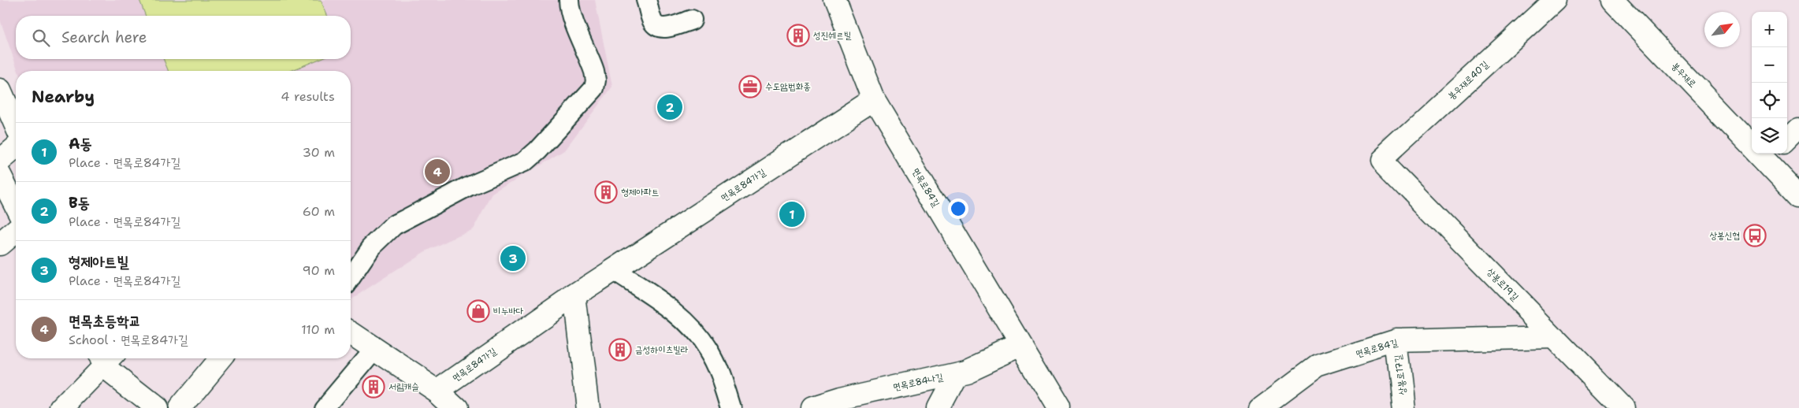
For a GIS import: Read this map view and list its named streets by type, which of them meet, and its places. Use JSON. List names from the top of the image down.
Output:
{
  "streets": {
    "street": [
      "봉우재로",
      "봉우재로40길",
      "면목로84가길",
      "면목로84길",
      "상봉로19길",
      "상봉로17길",
      "면목로84나길"
    ]
  },
  "crossings": [
    ["봉우재로40길", "상봉로19길"],
    ["면목로84가길", "면목로84길"],
    ["면목로84길", "상봉로19길"],
    ["면목로84길", "상봉로17길"],
    ["면목로84길", "면목로84나길"]
  ],
  "places": {
    "building": [
      "성진쉐르빌",
      "형제아파트",
      "금성하이츠빌라",
      "서림캐슬"
    ],
    "office": ["수도암법화종"],
    "bus stop": ["상봉신협"],
    "shop": ["비누바다"]
  },
  "north": "top right",
  "page": {
    "map_buttons": ["+", "−"],
    "search": "Search here",
    "heading": ["Nearby", "4 results"],
    "pins": [
      "2",
      "4",
      "1",
      "3"
    ],
    "list": [
      {
        "mark": "1",
        "name": "A동",
        "note": "Place · 면목로84가길",
        "value": "30 m"
      },
      {
        "mark": "2",
        "name": "B동",
        "note": "Place · 면목로84가길",
        "value": "60 m"
      },
      {
        "mark": "3",
        "name": "형제아트빌",
        "note": "Place · 면목로84가길",
        "value": "90 m"
      },
      {
        "mark": "4",
        "name": "면목초등학교",
        "note": "School · 면목로84가길",
        "value": "110 m"
      }
    ]
  }
}
